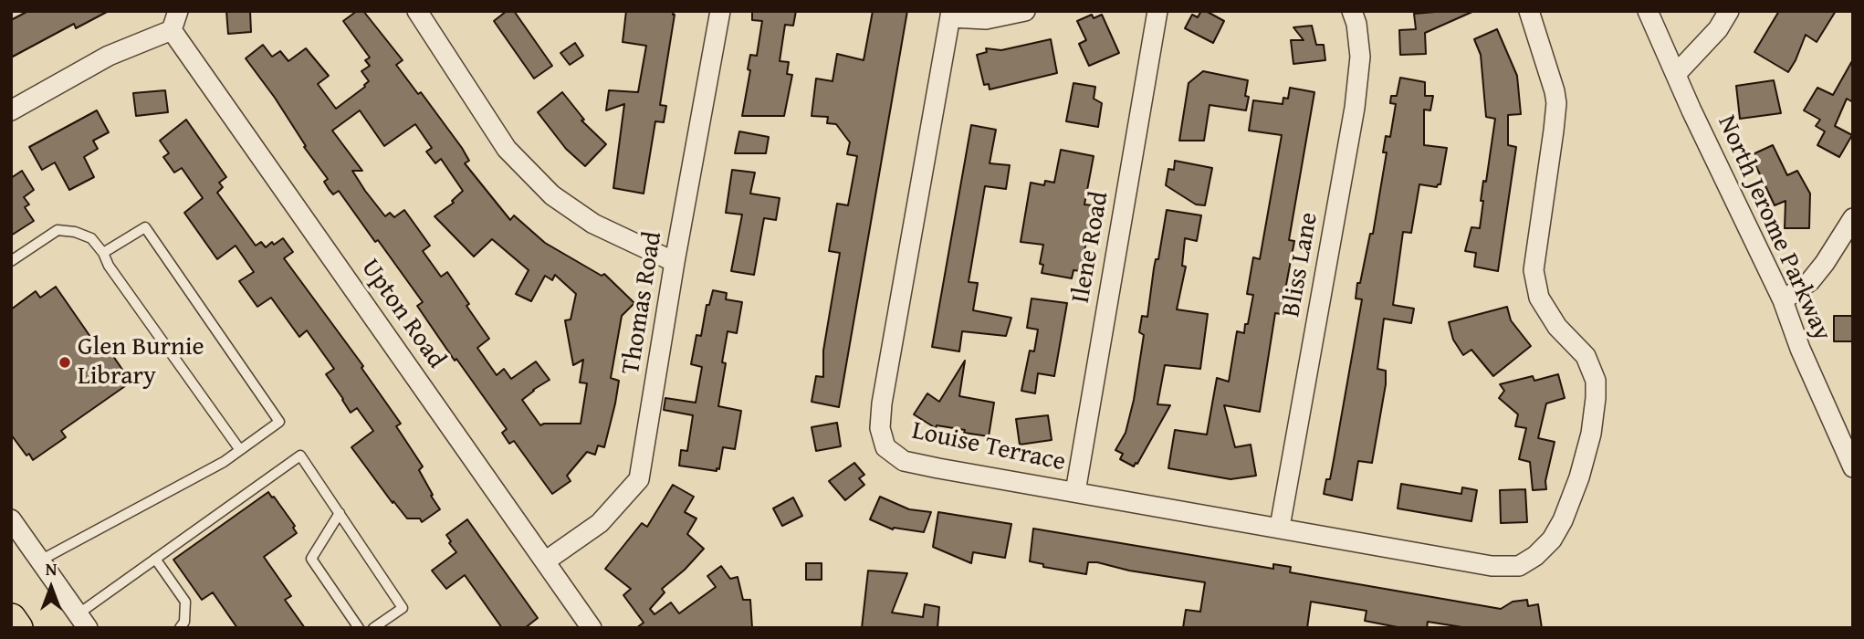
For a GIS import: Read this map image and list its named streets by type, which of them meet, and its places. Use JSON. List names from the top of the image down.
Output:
{
  "streets": {
    "street": [
      "North Jerome Parkway",
      "Ilene Road",
      "Bliss Lane",
      "Thomas Road",
      "Upton Road",
      "Louise Terrace"
    ]
  },
  "crossings": [
    ["Ilene Road", "Louise Terrace"],
    ["Bliss Lane", "Louise Terrace"],
    ["Thomas Road", "Upton Road"]
  ],
  "places": ["Glen Burnie Library"],
  "north": "top"
}
